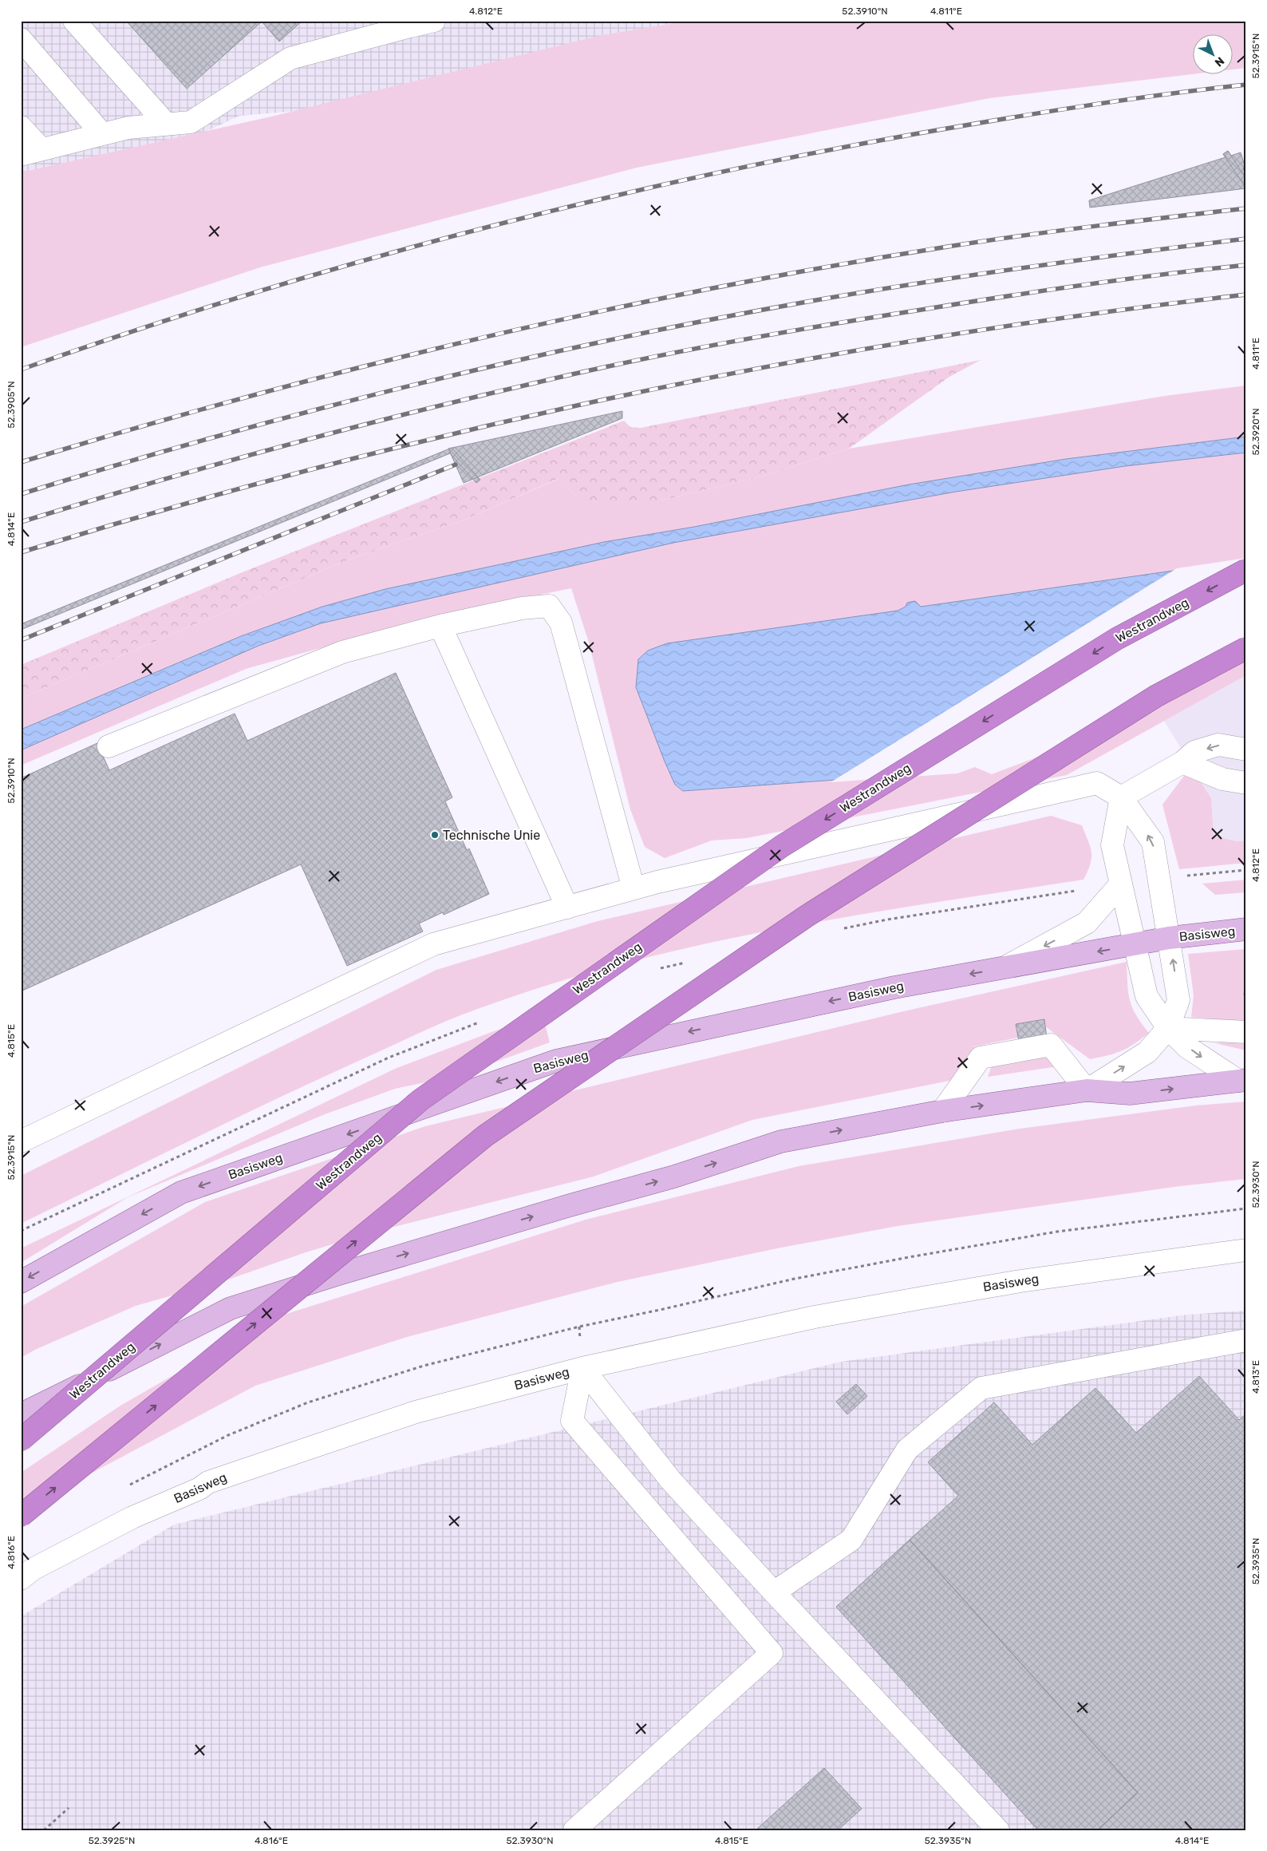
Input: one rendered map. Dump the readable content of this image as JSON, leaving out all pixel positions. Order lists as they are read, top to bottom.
{
  "streets": {
    "highway": ["Westrandweg"],
    "main road": ["Basisweg"]
  },
  "places": ["Technische Unie"],
  "north": "bottom right",
  "coordinates": [
    "4.812°E",
    "52.3910°N",
    "4.811°E",
    "52.3915°N",
    "52.3905°N",
    "52.3920°N",
    "4.814°E",
    "4.815°E",
    "52.3930°N",
    "4.813°E",
    "4.816°E",
    "52.3935°N",
    "52.3925°N"
  ]
}
